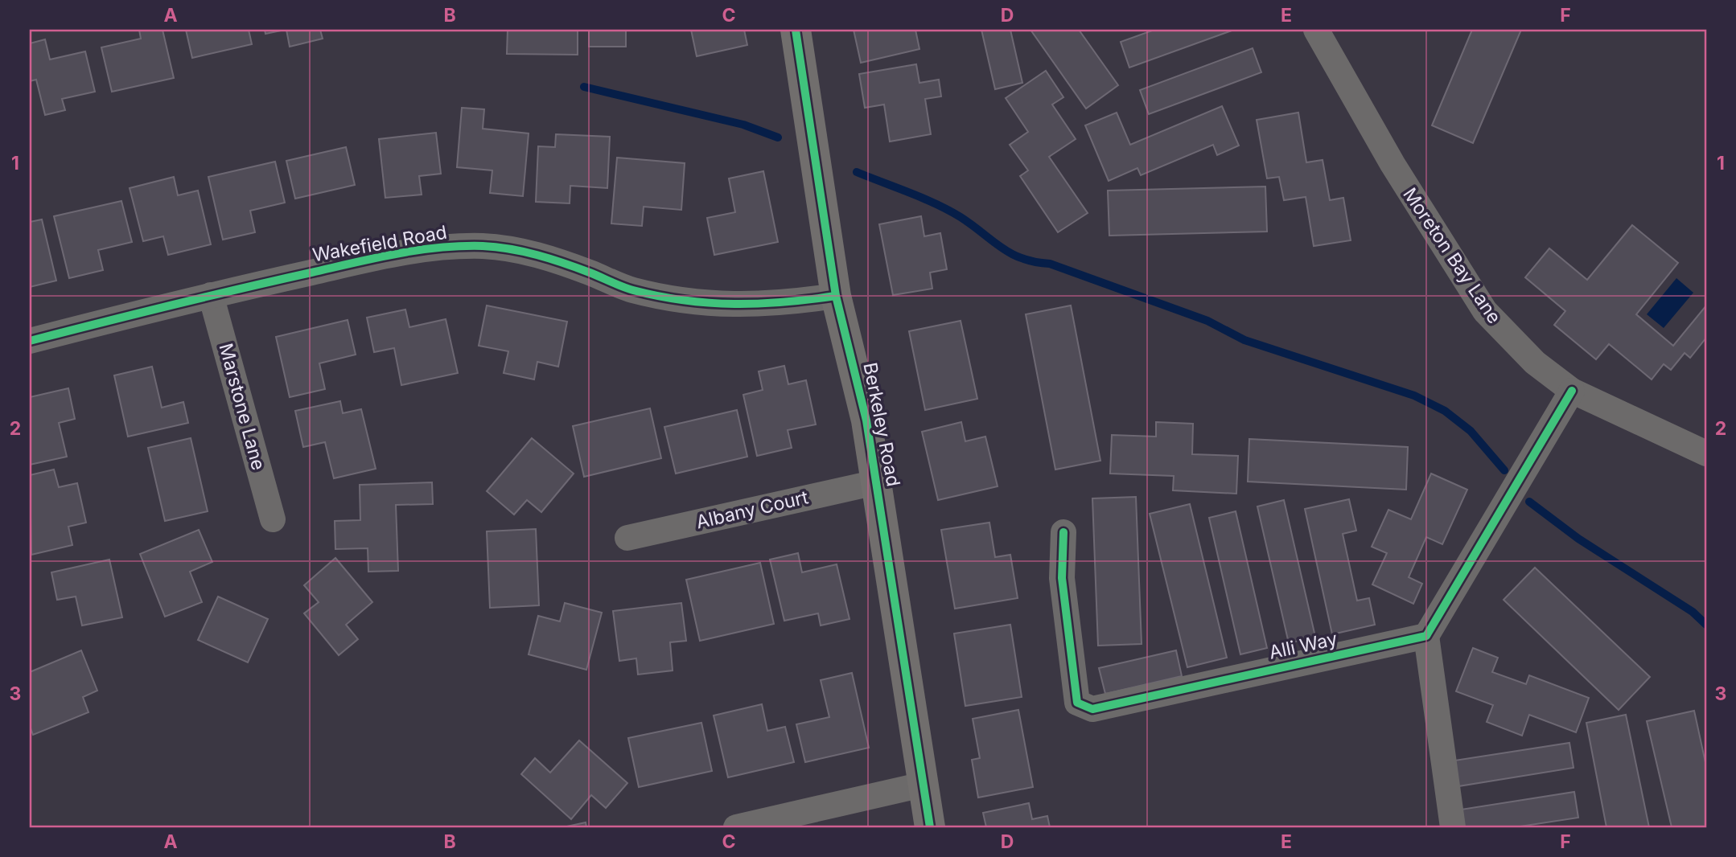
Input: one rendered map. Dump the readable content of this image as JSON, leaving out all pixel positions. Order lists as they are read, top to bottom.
{
  "streets": {
    "street": [
      "Wakefield Road",
      "Moreton Bay Lane",
      "Marstone Lane",
      "Berkeley Road",
      "Albany Court",
      "Alli Way"
    ]
  },
  "crossings": [
    ["Wakefield Road", "Marstone Lane"],
    ["Wakefield Road", "Berkeley Road"],
    ["Berkeley Road", "Albany Court"]
  ],
  "grid": {
    "columns": [
      "A",
      "B",
      "C",
      "D",
      "E",
      "F"
    ],
    "rows": ["1", "2", "3"]
  }
}
